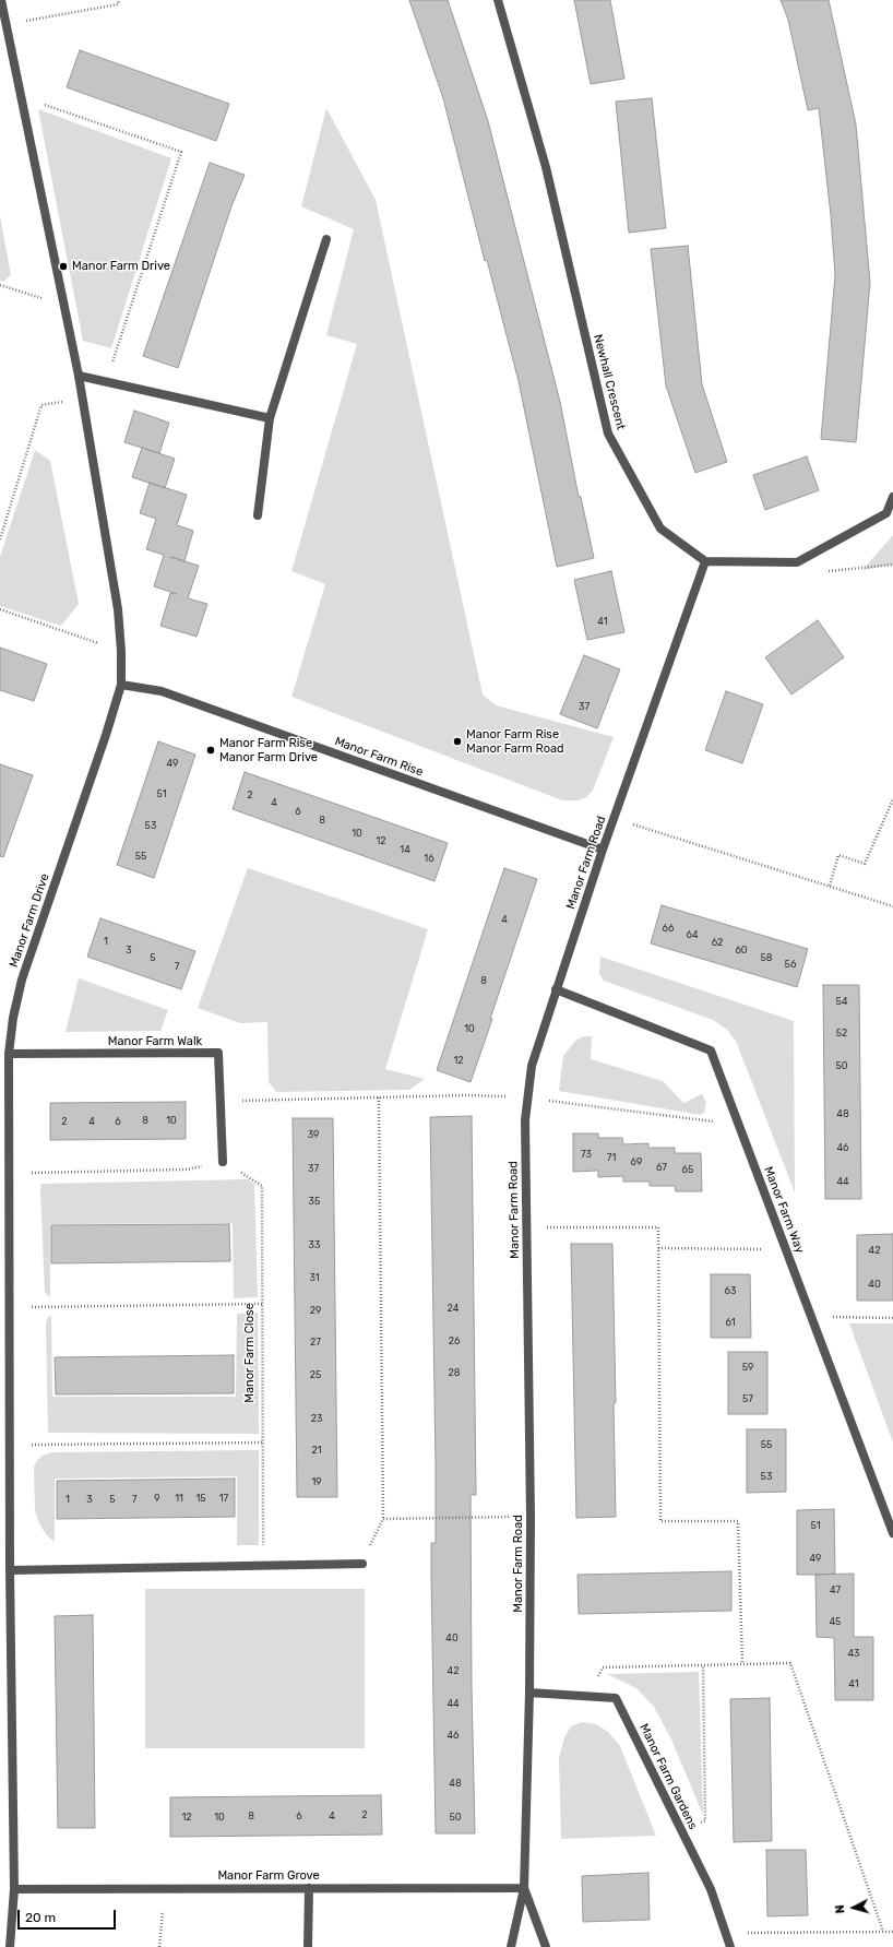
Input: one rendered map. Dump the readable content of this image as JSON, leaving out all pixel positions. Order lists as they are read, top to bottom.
{
  "streets": {
    "street": [
      "Newhall Crescent",
      "Manor Farm Rise",
      "Manor Farm Road",
      "Manor Farm Drive",
      "Manor Farm Walk",
      "Manor Farm Way",
      "Manor Farm Gardens",
      "Manor Farm Grove"
    ],
    "path": ["Manor Farm Close"]
  },
  "crossings": [
    ["Newhall Crescent", "Manor Farm Road"],
    ["Manor Farm Rise", "Manor Farm Road"],
    ["Manor Farm Rise", "Manor Farm Drive"],
    ["Manor Farm Road", "Manor Farm Way"],
    ["Manor Farm Road", "Manor Farm Gardens"],
    ["Manor Farm Road", "Manor Farm Grove"],
    ["Manor Farm Drive", "Manor Farm Walk"],
    ["Manor Farm Drive", "Manor Farm Grove"],
    ["Manor Farm Walk", "Manor Farm Close"]
  ],
  "places": ["Manor Farm Drive", "Manor Farm Rise Manor Farm Road", "Manor Farm Rise Manor Farm Drive"],
  "house_numbers": [
    "41",
    "37",
    "49",
    "51",
    "2",
    "4",
    "6",
    "8",
    "53",
    "10",
    "12",
    "14",
    "55",
    "16",
    "4",
    "66",
    "64",
    "1",
    "62",
    "3",
    "60",
    "5",
    "58",
    "56",
    "7",
    "8",
    "54",
    "10",
    "52",
    "12",
    "50",
    "48",
    "8",
    "10",
    "2",
    "4",
    "6",
    "39",
    "46",
    "73",
    "71",
    "69",
    "67",
    "37",
    "65",
    "44",
    "35",
    "33",
    "42",
    "31",
    "40",
    "63",
    "24",
    "29",
    "61",
    "26",
    "27",
    "59",
    "28",
    "25",
    "57",
    "23",
    "55",
    "21",
    "53",
    "19",
    "9",
    "11",
    "15",
    "17",
    "1",
    "3",
    "5",
    "7",
    "51",
    "49",
    "47",
    "45",
    "40",
    "43",
    "42",
    "41",
    "44",
    "46",
    "48",
    "2",
    "8",
    "6",
    "4",
    "12",
    "10",
    "50"
  ],
  "scale_bar": "20 m",
  "north": "left"
}
